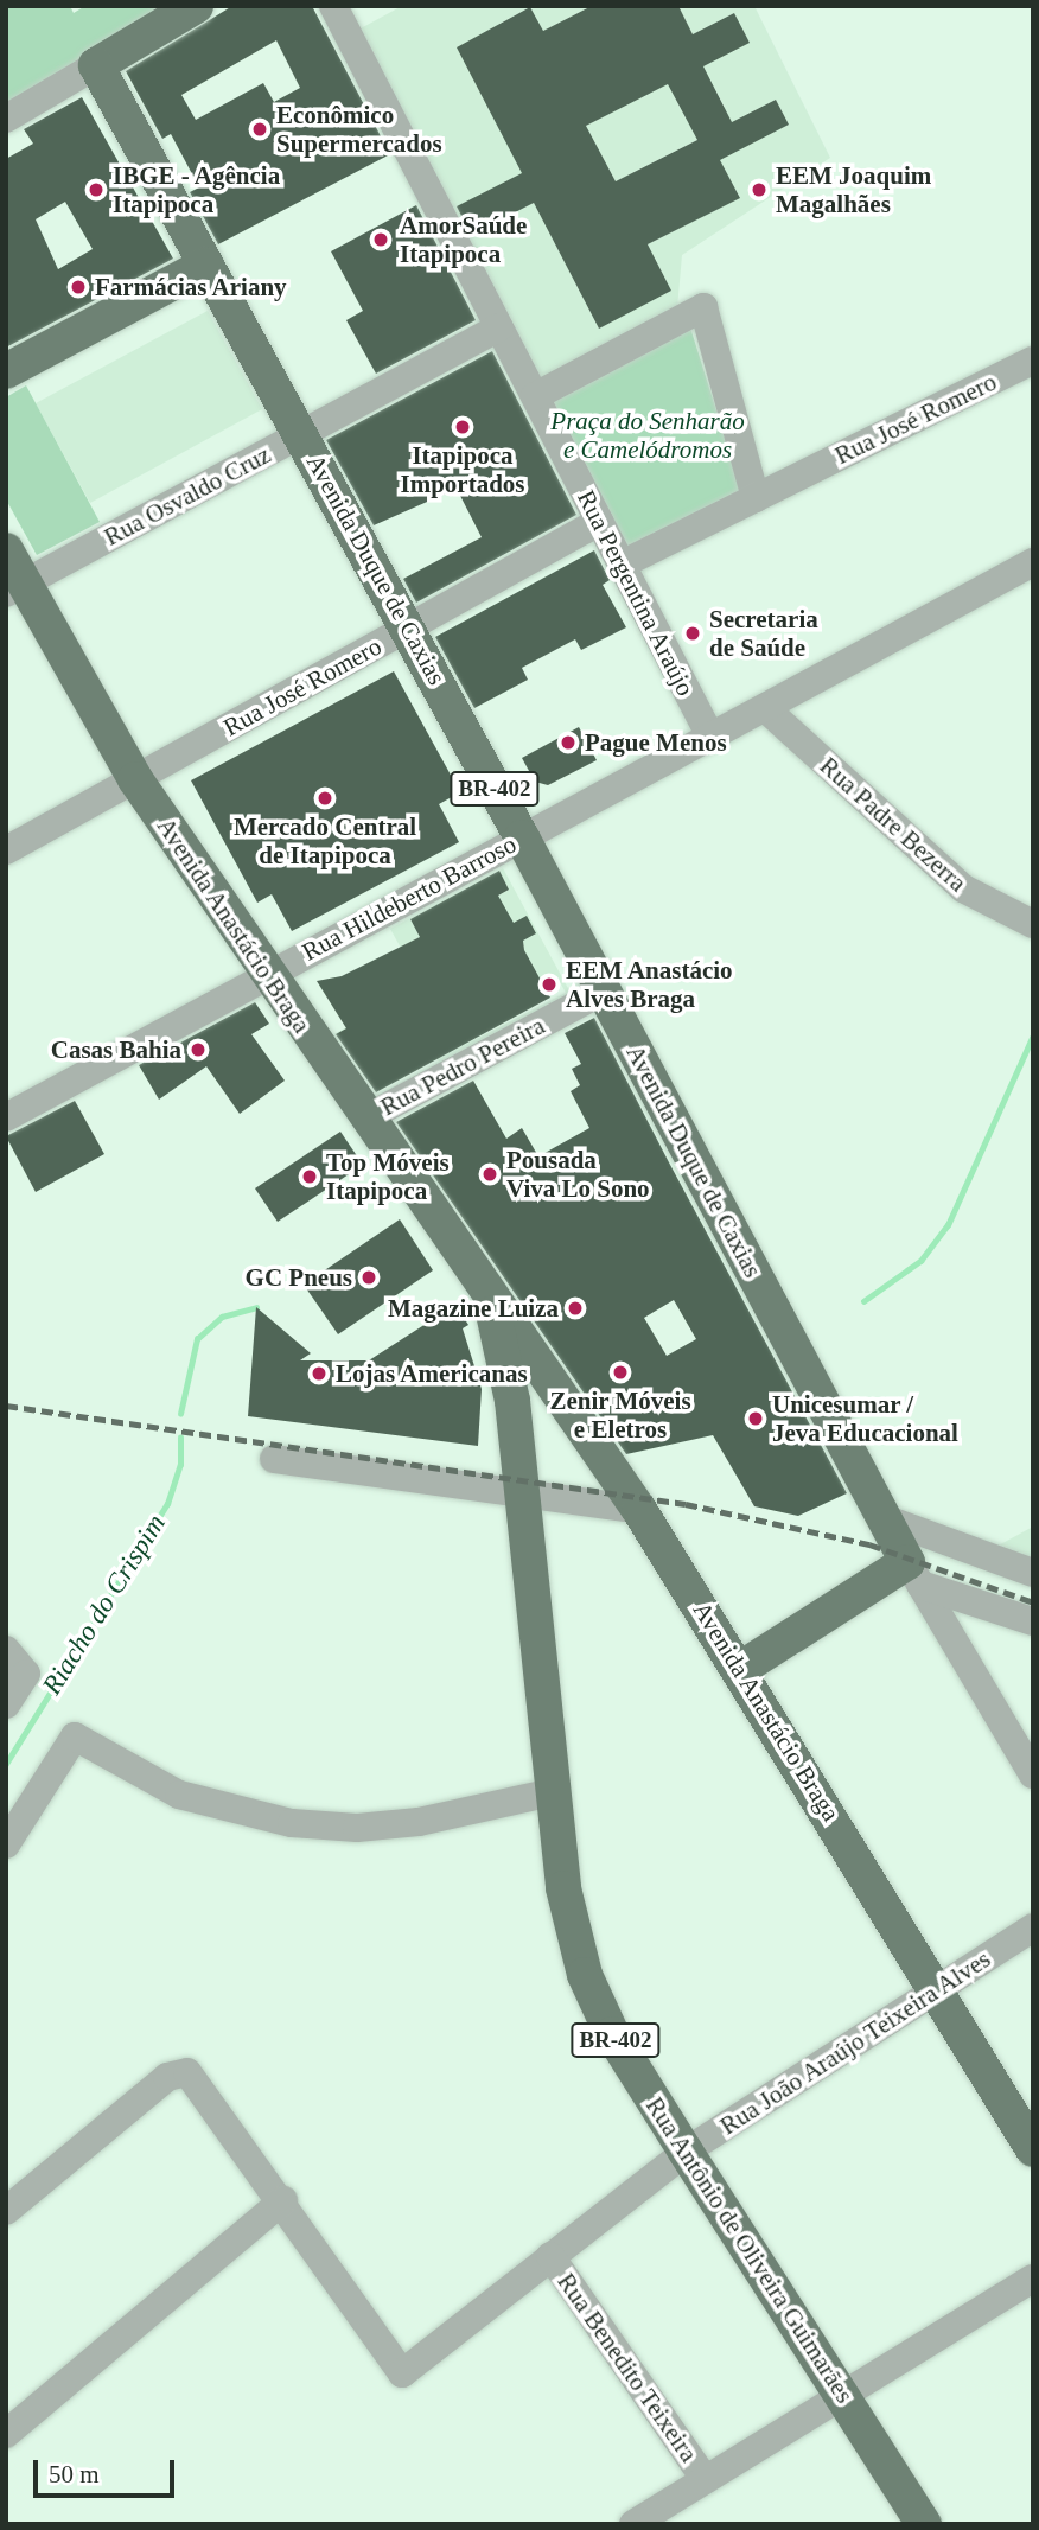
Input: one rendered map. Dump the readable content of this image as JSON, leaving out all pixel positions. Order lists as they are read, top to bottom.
{
  "streets": {
    "main road": [
      "Avenida Duque de Caxias",
      "BR-402",
      "Avenida Anastácio Braga",
      "Rua Antônio de Oliveira Guimarães"
    ],
    "street": [
      "Rua José Romero",
      "Rua Osvaldo Cruz",
      "Rua Pergentina Araújo",
      "Rua Padre Bezerra",
      "Rua Hildeberto Barroso",
      "Rua Pedro Pereira",
      "Rua João Araújo Teixeira Alves",
      "Rua Benedito Teixeira"
    ]
  },
  "crossings": [
    ["Rua José Romero", "Avenida Duque de Caxias"],
    ["Rua José Romero", "Rua Pergentina Araújo"],
    ["Rua José Romero", "Avenida Anastácio Braga"],
    ["Rua Osvaldo Cruz", "Avenida Duque de Caxias"],
    ["Rua Osvaldo Cruz", "Rua Pergentina Araújo"],
    ["Rua Osvaldo Cruz", "Avenida Anastácio Braga"],
    ["Avenida Duque de Caxias", "Rua Hildeberto Barroso"],
    ["Avenida Duque de Caxias", "Rua Pedro Pereira"],
    ["Rua Pergentina Araújo", "Rua Hildeberto Barroso"],
    ["Rua Padre Bezerra", "Rua Hildeberto Barroso"],
    ["Rua Hildeberto Barroso", "Avenida Anastácio Braga"],
    ["Avenida Anastácio Braga", "Rua Pedro Pereira"],
    ["Avenida Anastácio Braga", "Rua João Araújo Teixeira Alves"],
    ["Avenida Anastácio Braga", "Rua Antônio de Oliveira Guimarães"],
    ["Rua João Araújo Teixeira Alves", "Rua Antônio de Oliveira Guimarães"],
    ["Rua João Araújo Teixeira Alves", "Rua Benedito Teixeira"]
  ],
  "water": ["Riacho do Crispim"],
  "parks": ["Praça do Senharão e Camelódromos"],
  "places": [
    "Econômico Supermercados",
    "IBGE - Agência Itapipoca",
    "EEM Joaquim Magalhães",
    "AmorSaúde Itapipoca",
    "Farmácias Ariany",
    "Itapipoca Importados",
    "Secretaria de Saúde",
    "Pague Menos",
    "Mercado Central de Itapipoca",
    "EEM Anastácio Alves Braga",
    "Casas Bahia",
    "Pousada Viva Lo Sono",
    "Top Móveis Itapipoca",
    "GC Pneus",
    "Magazine Luiza",
    "Zenir Móveis e Eletros",
    "Lojas Americanas",
    "Unicesumar / Jeva Educacional"
  ],
  "scale_bar": "50 m"
}
